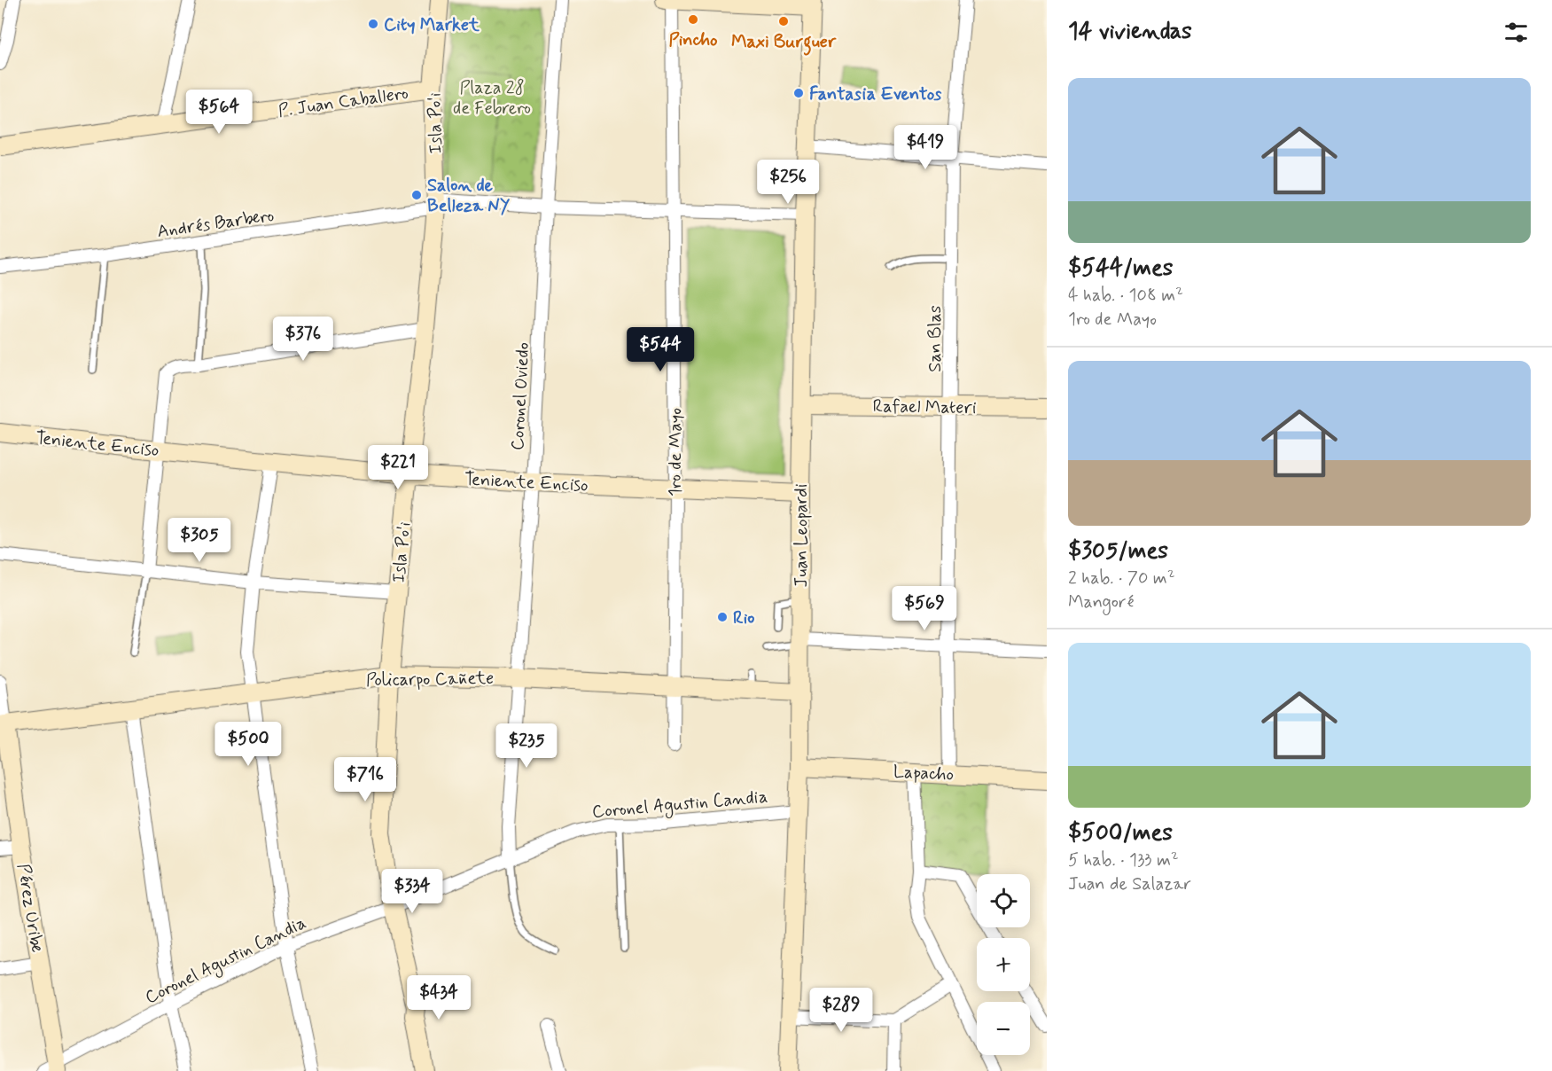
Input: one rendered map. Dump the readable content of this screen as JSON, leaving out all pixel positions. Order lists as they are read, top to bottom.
{
  "streets": {
    "street": [
      "P. Juan Caballero",
      "Isla Po'i",
      "Andrés Barbero",
      "San Blas",
      "Coronel Oviedo",
      "Rafael Materi",
      "Teniente Enciso",
      "1ro de Mayo",
      "Juan Leopardi",
      "Policarpo Cañete",
      "Lapacho",
      "Coronel Agustin Candia",
      "Pérez Uribe"
    ]
  },
  "crossings": [
    ["P. Juan Caballero", "Isla Po'i"],
    ["Isla Po'i", "Andrés Barbero"],
    ["Isla Po'i", "Teniente Enciso"],
    ["Isla Po'i", "Policarpo Cañete"],
    ["Isla Po'i", "Coronel Agustin Candia"],
    ["Andrés Barbero", "Coronel Oviedo"],
    ["Andrés Barbero", "1ro de Mayo"],
    ["Andrés Barbero", "Juan Leopardi"],
    ["San Blas", "Rafael Materi"],
    ["San Blas", "Lapacho"],
    ["Coronel Oviedo", "Teniente Enciso"],
    ["Coronel Oviedo", "Policarpo Cañete"],
    ["Coronel Oviedo", "Coronel Agustin Candia"],
    ["Rafael Materi", "Juan Leopardi"],
    ["Teniente Enciso", "1ro de Mayo"],
    ["Teniente Enciso", "Juan Leopardi"],
    ["1ro de Mayo", "Policarpo Cañete"],
    ["Juan Leopardi", "Policarpo Cañete"],
    ["Juan Leopardi", "Lapacho"],
    ["Juan Leopardi", "Coronel Agustin Candia"],
    ["Policarpo Cañete", "Pérez Uribe"],
    ["Coronel Agustin Candia", "Pérez Uribe"]
  ],
  "parks": ["Plaza 28 de Febrero"],
  "places": [
    "Pincho",
    "Maxi Burguer",
    "City Market",
    "Fantasia Eventos",
    "Salon de Belleza NY",
    "Rio"
  ],
  "page": {
    "heading": "14 viviendas",
    "list": [
      {
        "name": "$544/mes",
        "note": "4 hab. · 108 m² · 1ro de Mayo"
      },
      {
        "name": "$305/mes",
        "note": "2 hab. · 70 m² · Mangoré"
      },
      {
        "name": "$500/mes",
        "note": "5 hab. · 133 m² · Juan de Salazar"
      }
    ],
    "price": [
      "$564",
      "$419",
      "$256",
      "$376",
      "$544",
      "$221",
      "$305",
      "$569",
      "$500",
      "$235",
      "$716",
      "$334",
      "$434",
      "$289"
    ],
    "map_buttons": ["+", "−"]
  }
}
